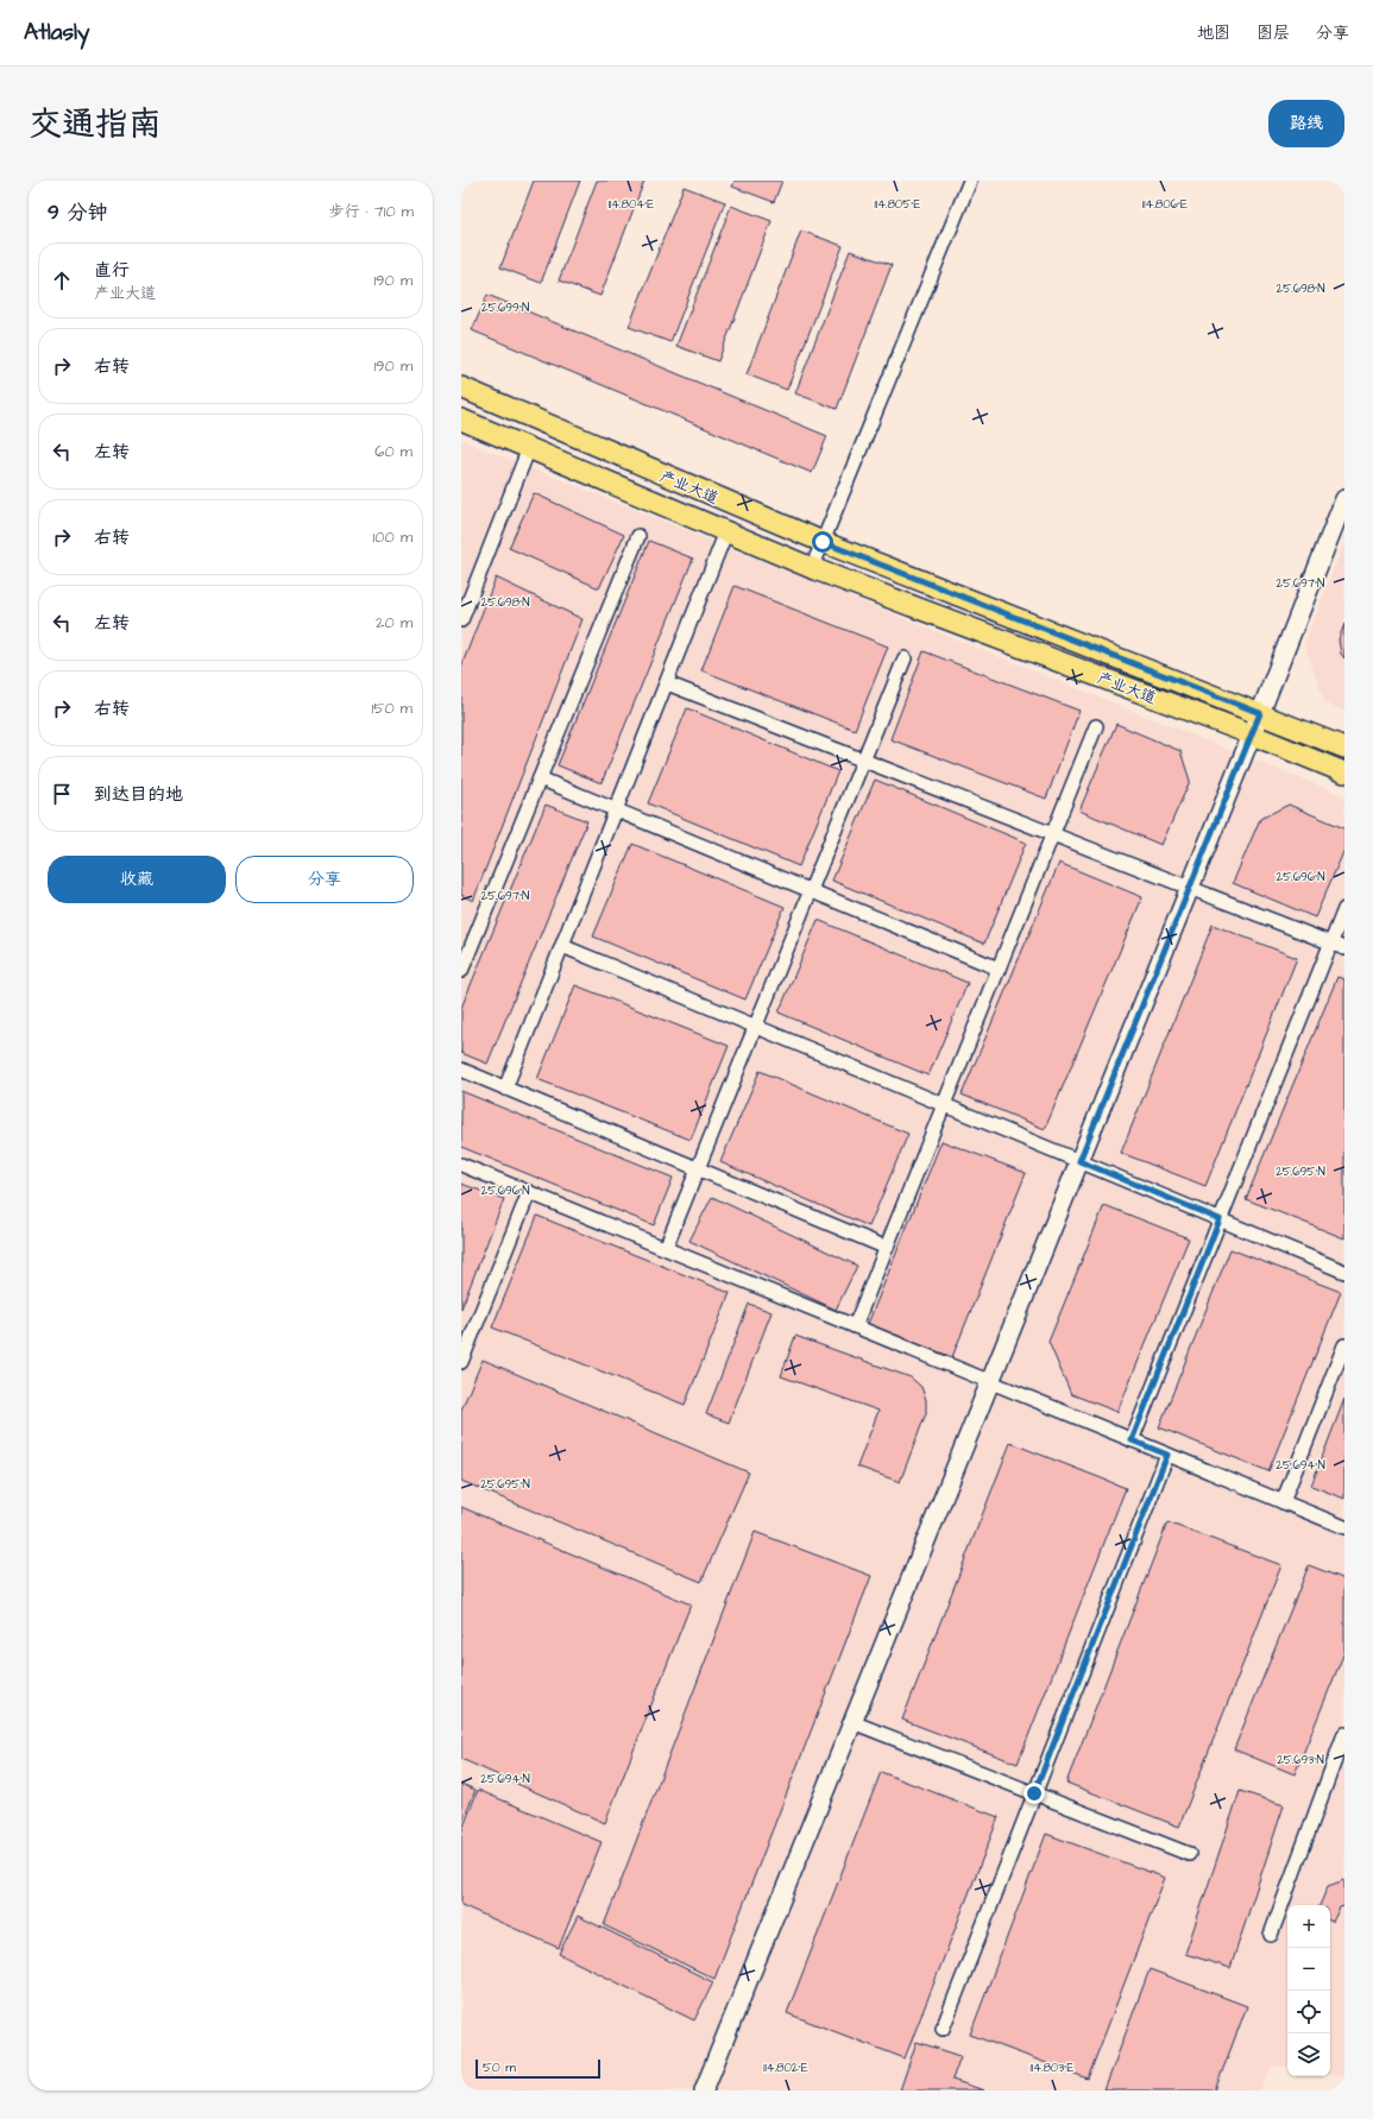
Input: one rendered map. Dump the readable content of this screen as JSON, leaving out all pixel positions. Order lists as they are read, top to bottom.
{
  "streets": {
    "main road": ["产业大道"]
  },
  "scale_bar": "50 m",
  "page": {
    "header": "Atlasly",
    "nav": ["地图", "图层", "分享"],
    "title": "交通指南",
    "buttons": [
      "路线",
      ["收藏", "分享"]
    ],
    "heading": ["9 分钟", "步行 · 710 m"],
    "list": [
      ["直行", "产业大道", "190 m"],
      ["右转", "190 m"],
      ["左转", "60 m"],
      ["右转", "100 m"],
      ["左转", "20 m"],
      ["右转", "150 m"],
      "到达目的地"
    ],
    "map_buttons": ["+", "−"],
    "scale": "50 m"
  },
  "coordinates": [
    "114.805°E",
    "114.806°E",
    "114.804°E",
    "25.698°N",
    "25.699°N",
    "25.697°N",
    "25.696°N",
    "25.695°N",
    "25.694°N",
    "25.693°N",
    "114.802°E",
    "114.803°E"
  ]
}
